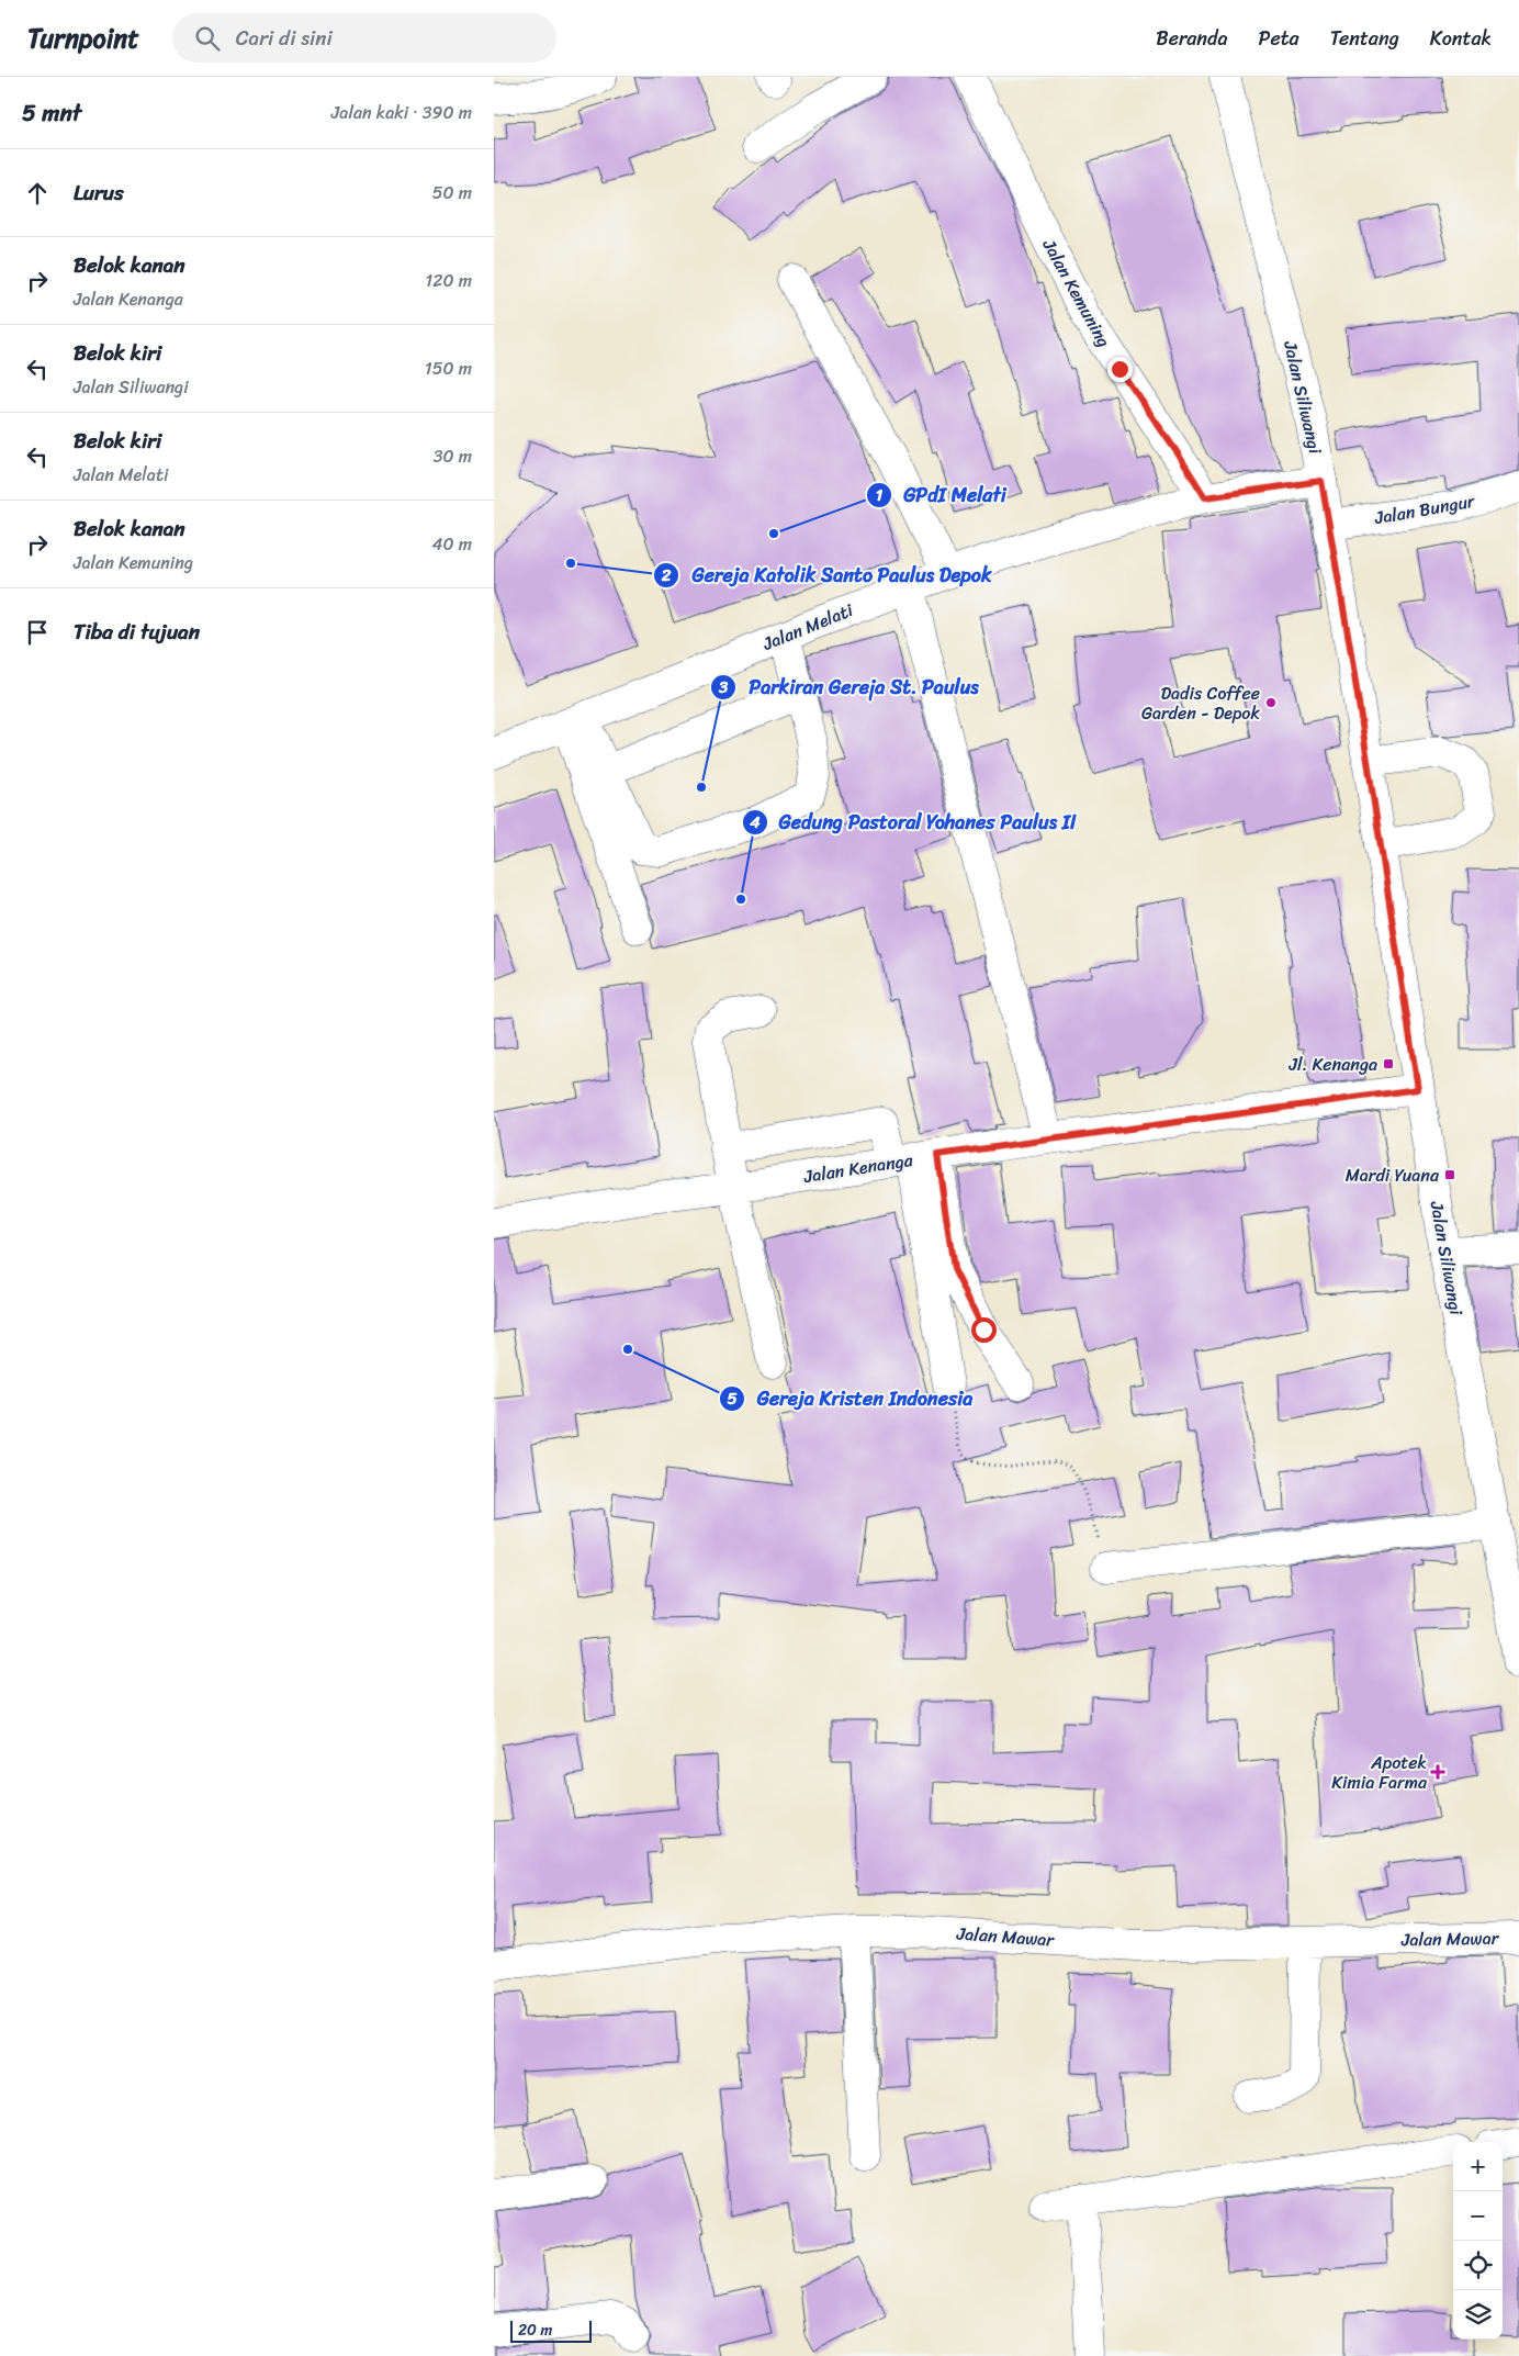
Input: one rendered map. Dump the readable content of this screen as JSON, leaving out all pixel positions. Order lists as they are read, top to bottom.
{
  "streets": {
    "street": [
      "Jalan Kemuning",
      "Jalan Siliwangi",
      "Jalan Bungur",
      "Jalan Melati",
      "Jalan Kenanga",
      "Jalan Mawar"
    ]
  },
  "crossings": [
    ["Jalan Kemuning", "Jalan Melati"],
    ["Jalan Siliwangi", "Jalan Bungur"],
    ["Jalan Siliwangi", "Jalan Melati"],
    ["Jalan Siliwangi", "Jalan Kenanga"]
  ],
  "places": {
    "other": [
      "GPdI Melati",
      "Gereja Katolik Santo Paulus Depok",
      "Dadis Coffee Garden - Depok",
      "Parkiran Gereja St. Paulus",
      "Gedung Pastoral Yohanes Paulus II",
      "Gereja Kristen Indonesia"
    ],
    "transit": ["Jl. Kenanga", "Mardi Yuana"],
    "health": ["Apotek Kimia Farma"]
  },
  "scale_bar": "20 m",
  "page": {
    "header": "Turnpoint",
    "search": "Cari di sini",
    "nav": [
      "Beranda",
      "Peta",
      "Tentang",
      "Kontak"
    ],
    "heading": ["5 mnt", "Jalan kaki · 390 m"],
    "list": [
      ["Lurus", "50 m"],
      ["Belok kanan", "Jalan Kenanga", "120 m"],
      ["Belok kiri", "Jalan Siliwangi", "150 m"],
      ["Belok kiri", "Jalan Melati", "30 m"],
      ["Belok kanan", "Jalan Kemuning", "40 m"],
      "Tiba di tujuan"
    ],
    "map_buttons": ["+", "−"],
    "scale": "20 m"
  }
}
